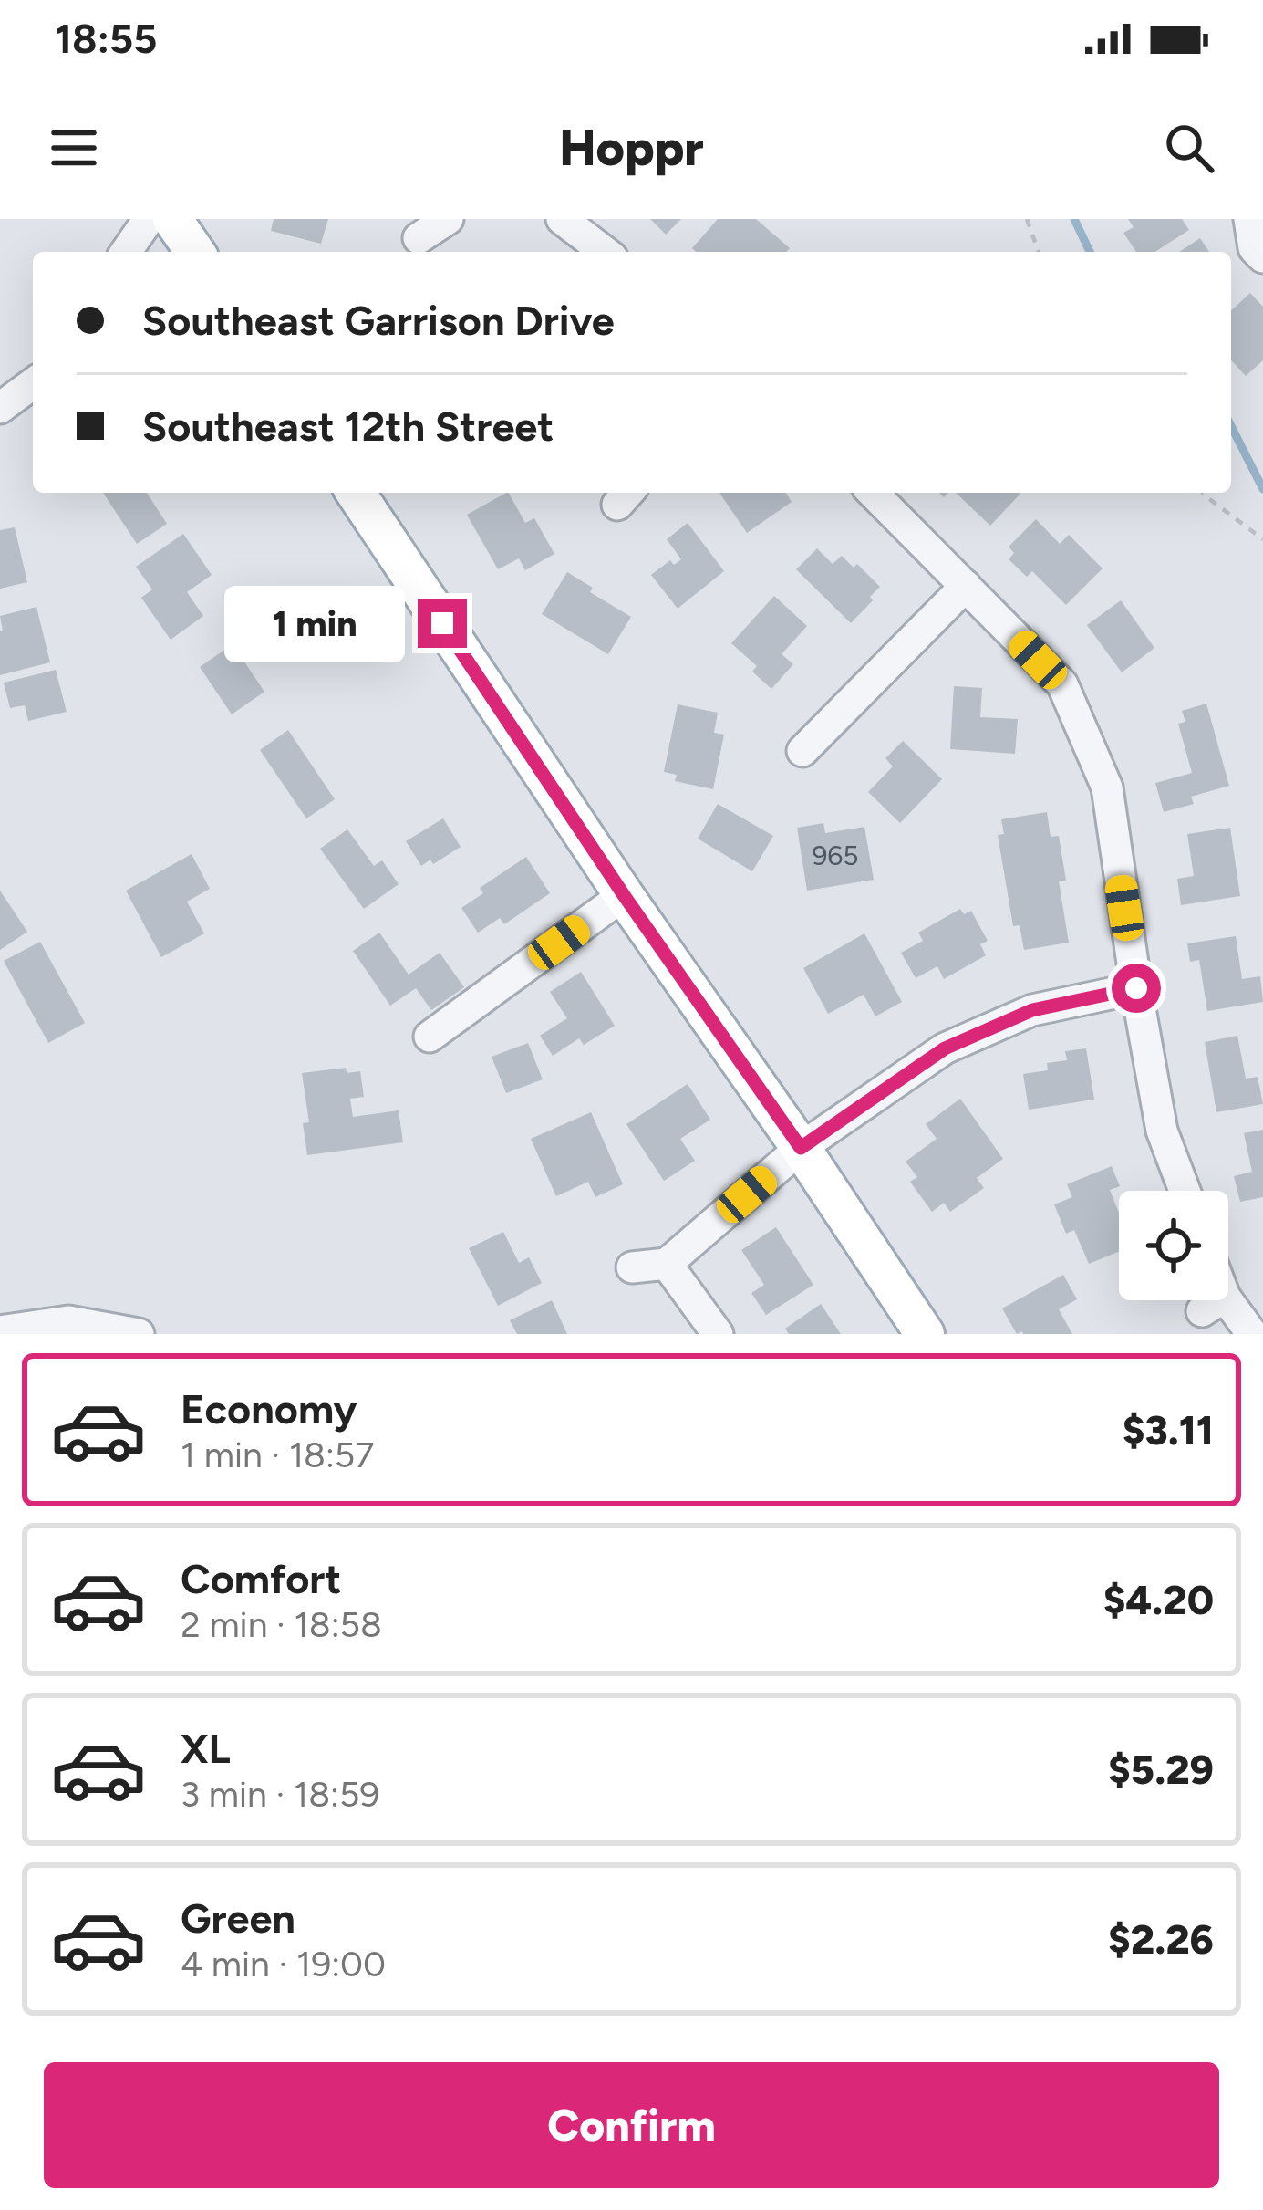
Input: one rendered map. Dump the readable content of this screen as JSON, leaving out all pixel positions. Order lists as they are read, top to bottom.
{
  "house_numbers": ["965"],
  "page": {
    "status": "18:55",
    "header": "Hoppr",
    "banner": ["Southeast Garrison Drive", "Southeast 12th Street"],
    "bubble": "1 min",
    "list": [
      {
        "name": "Economy",
        "note": "1 min · 18:57",
        "value": "$3.11"
      },
      {
        "name": "Comfort",
        "note": "2 min · 18:58",
        "value": "$4.20"
      },
      {
        "name": "XL",
        "note": "3 min · 18:59",
        "value": "$5.29"
      },
      {
        "name": "Green",
        "note": "4 min · 19:00",
        "value": "$2.26"
      }
    ],
    "buttons": "Confirm"
  }
}
